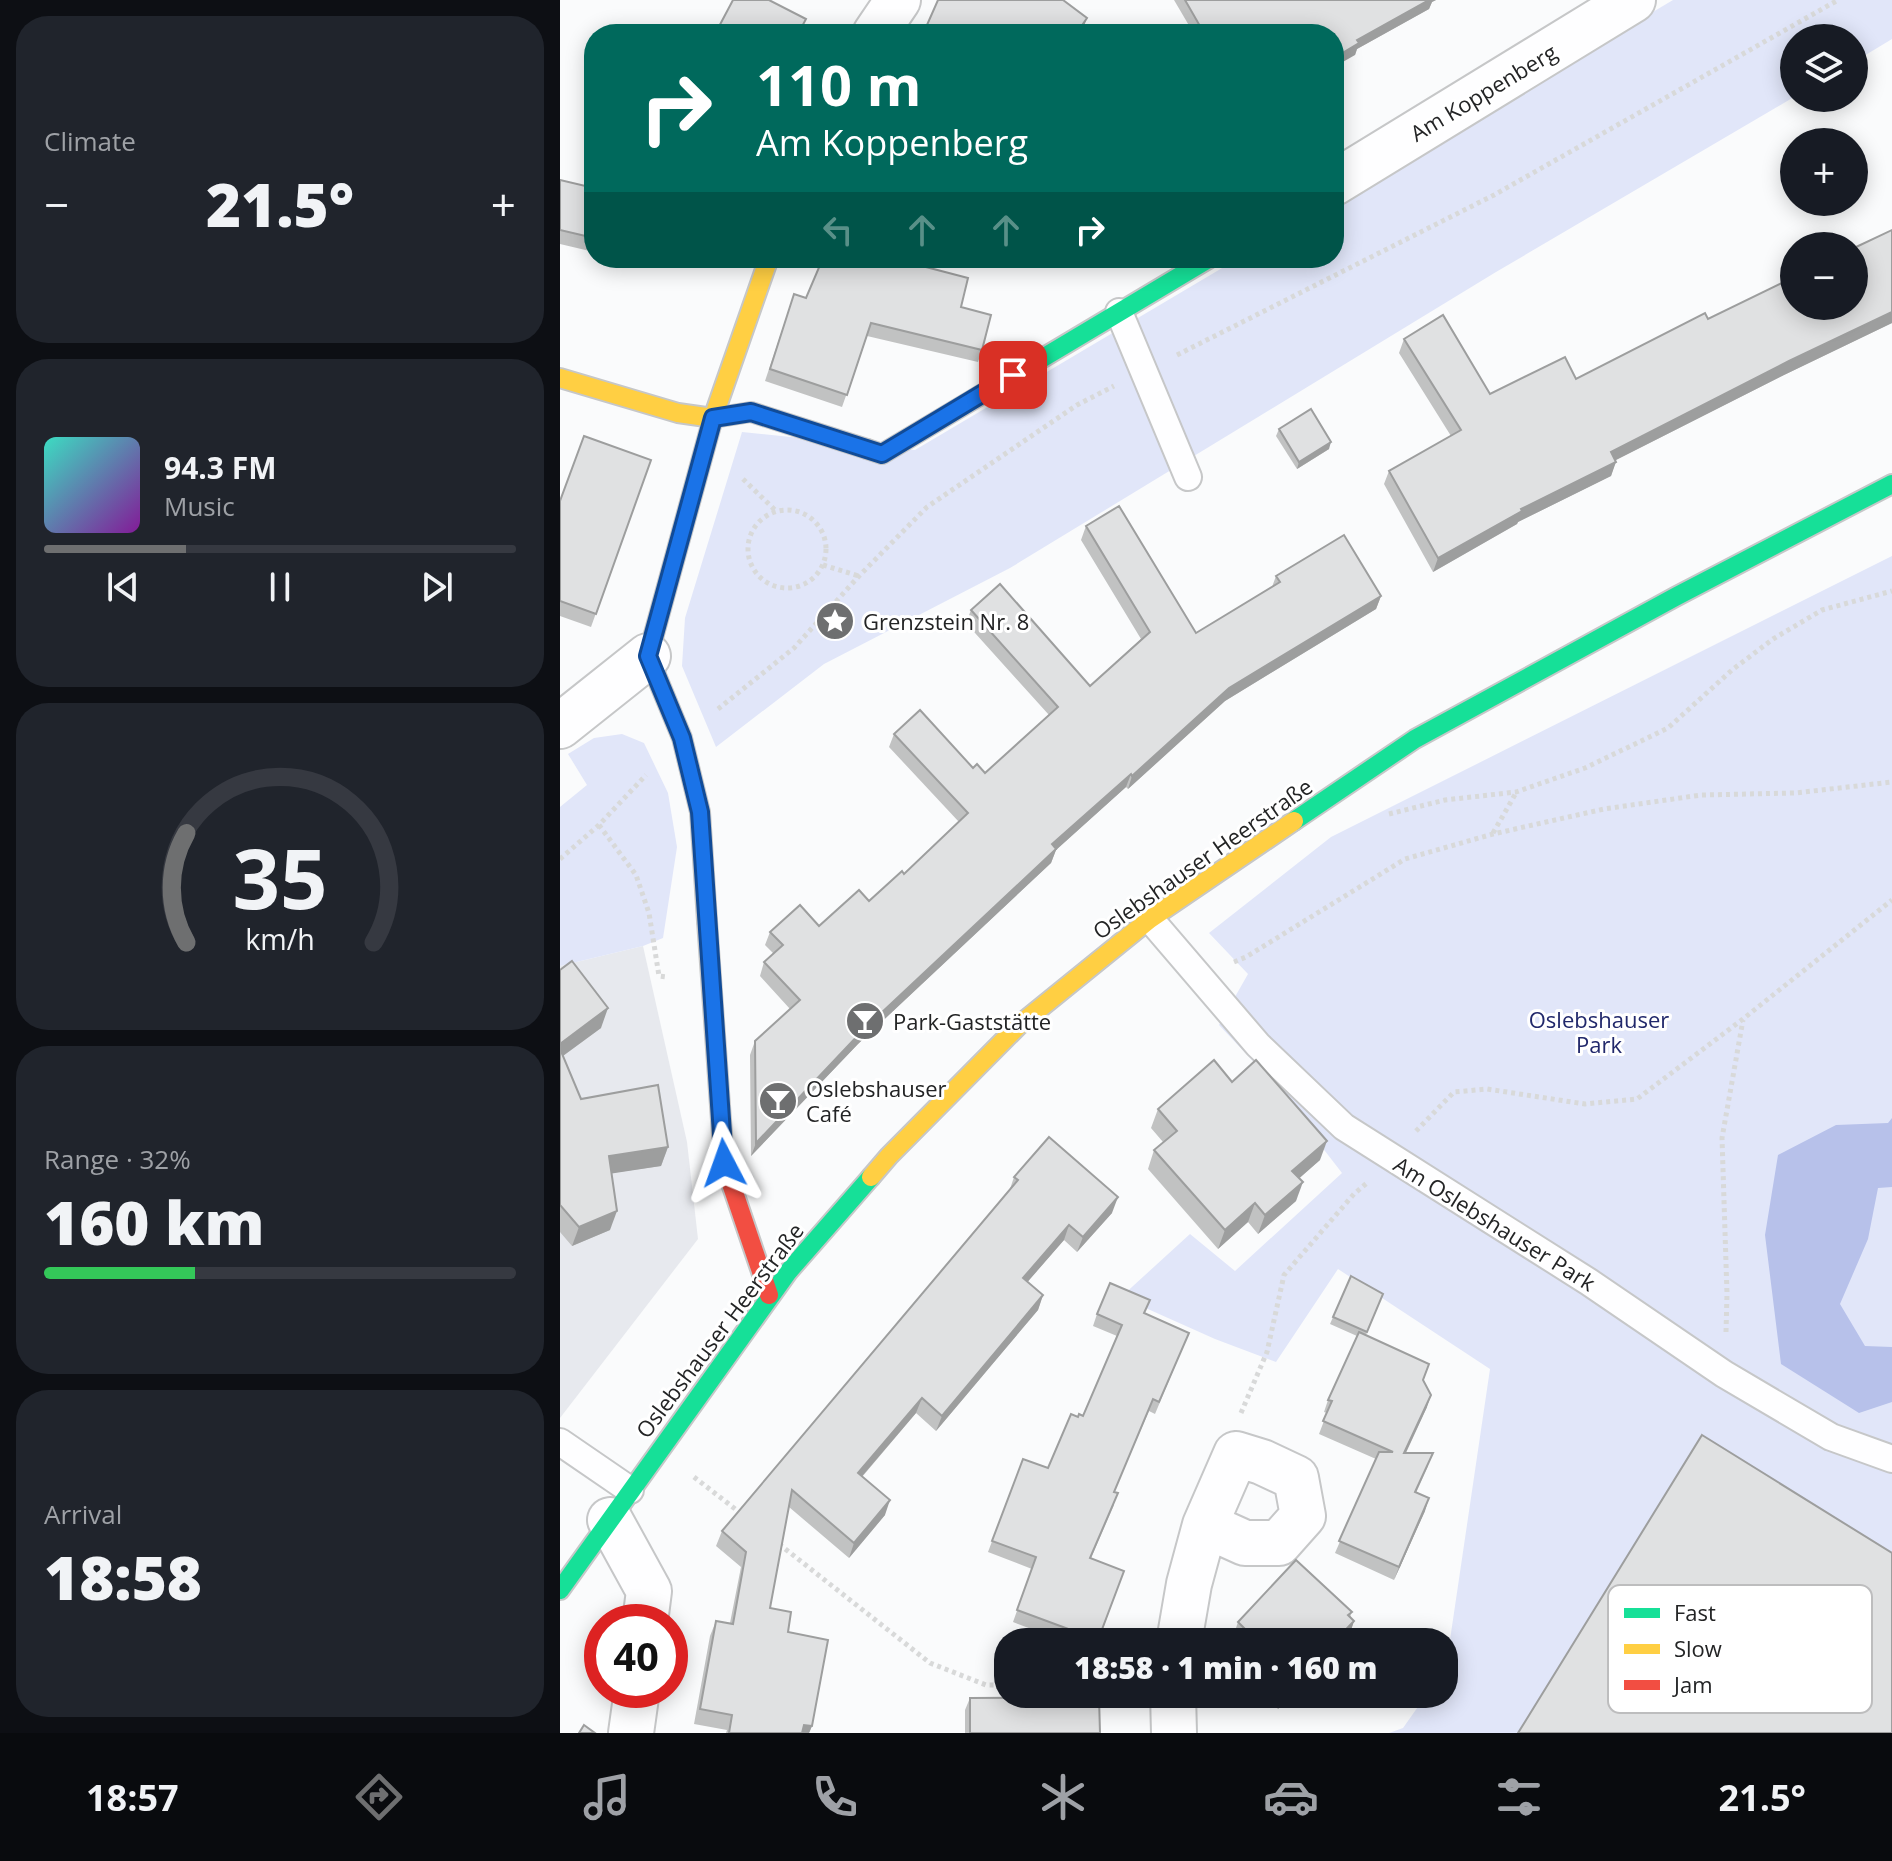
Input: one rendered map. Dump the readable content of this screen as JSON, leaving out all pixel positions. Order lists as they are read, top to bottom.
{
  "streets": {
    "street": ["Am Koppenberg", "Oslebshauser Heerstraße"],
    "lane": ["Am Oslebshauser Park"]
  },
  "crossings": [
    ["Oslebshauser Heerstraße", "Am Oslebshauser Park"]
  ],
  "parks": ["Oslebshauser Park"],
  "places": {
    "place": ["Grenzstein Nr. 8"],
    "bar": ["Park-Gaststätte", "Oslebshauser Café"]
  },
  "legend": ["Fast", "Slow", "Jam"],
  "page": {
    "tile": [
      "Climate",
      ["Range · 32%", "160 km"],
      ["Arrival", "18:58"]
    ],
    "map_buttons": ["+", "−"],
    "turn": ["110 m", "Am Koppenberg"],
    "heat": ["−", "21.5°", "+"],
    "song": ["94.3 FM", "Music"],
    "limit": "40",
    "trip": "18:58 · 1 min · 160 m",
    "tabs": ["18:57", "21.5°"],
    "gauge": ["35", "km/h"]
  }
}
